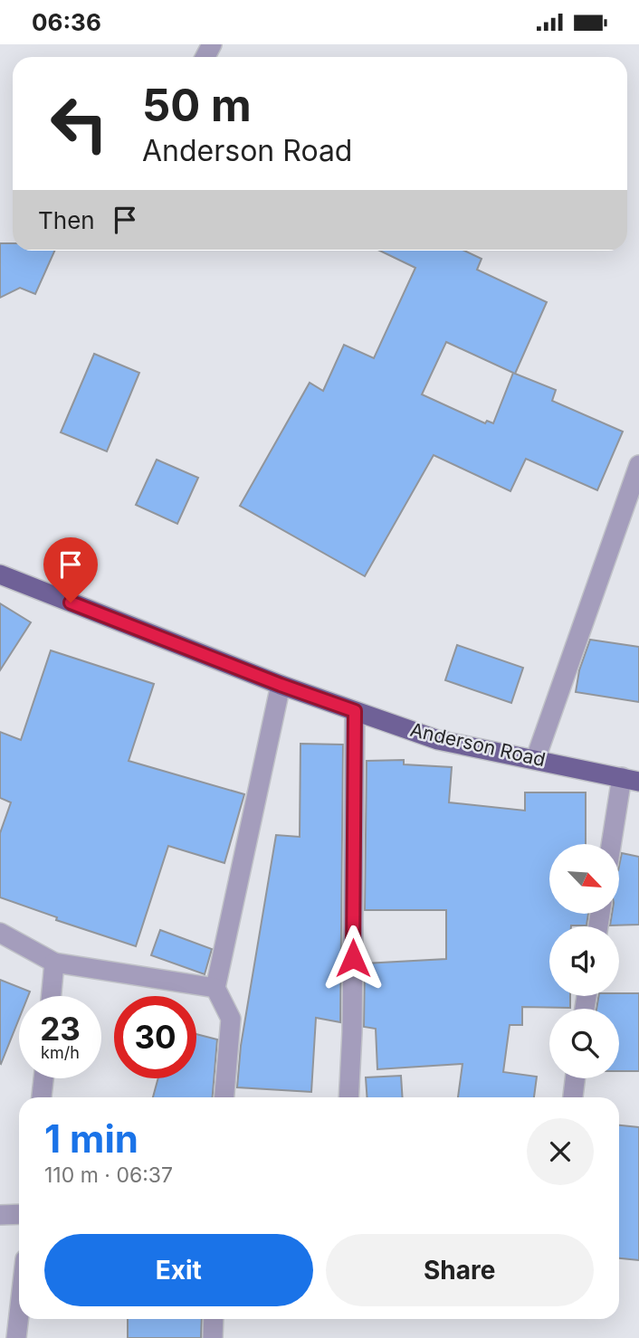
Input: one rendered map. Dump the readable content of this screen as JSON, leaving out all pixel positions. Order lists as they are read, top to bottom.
{
  "streets": {
    "main road": ["Anderson Road"]
  },
  "north": "bottom right",
  "page": {
    "status": "06:36",
    "turn": ["50 m", "Anderson Road"],
    "then": "Then",
    "speed": "23 km/h",
    "limit": "30",
    "heading": ["1 min", "110 m · 06:37"],
    "buttons": ["Exit", "Share"]
  }
}
